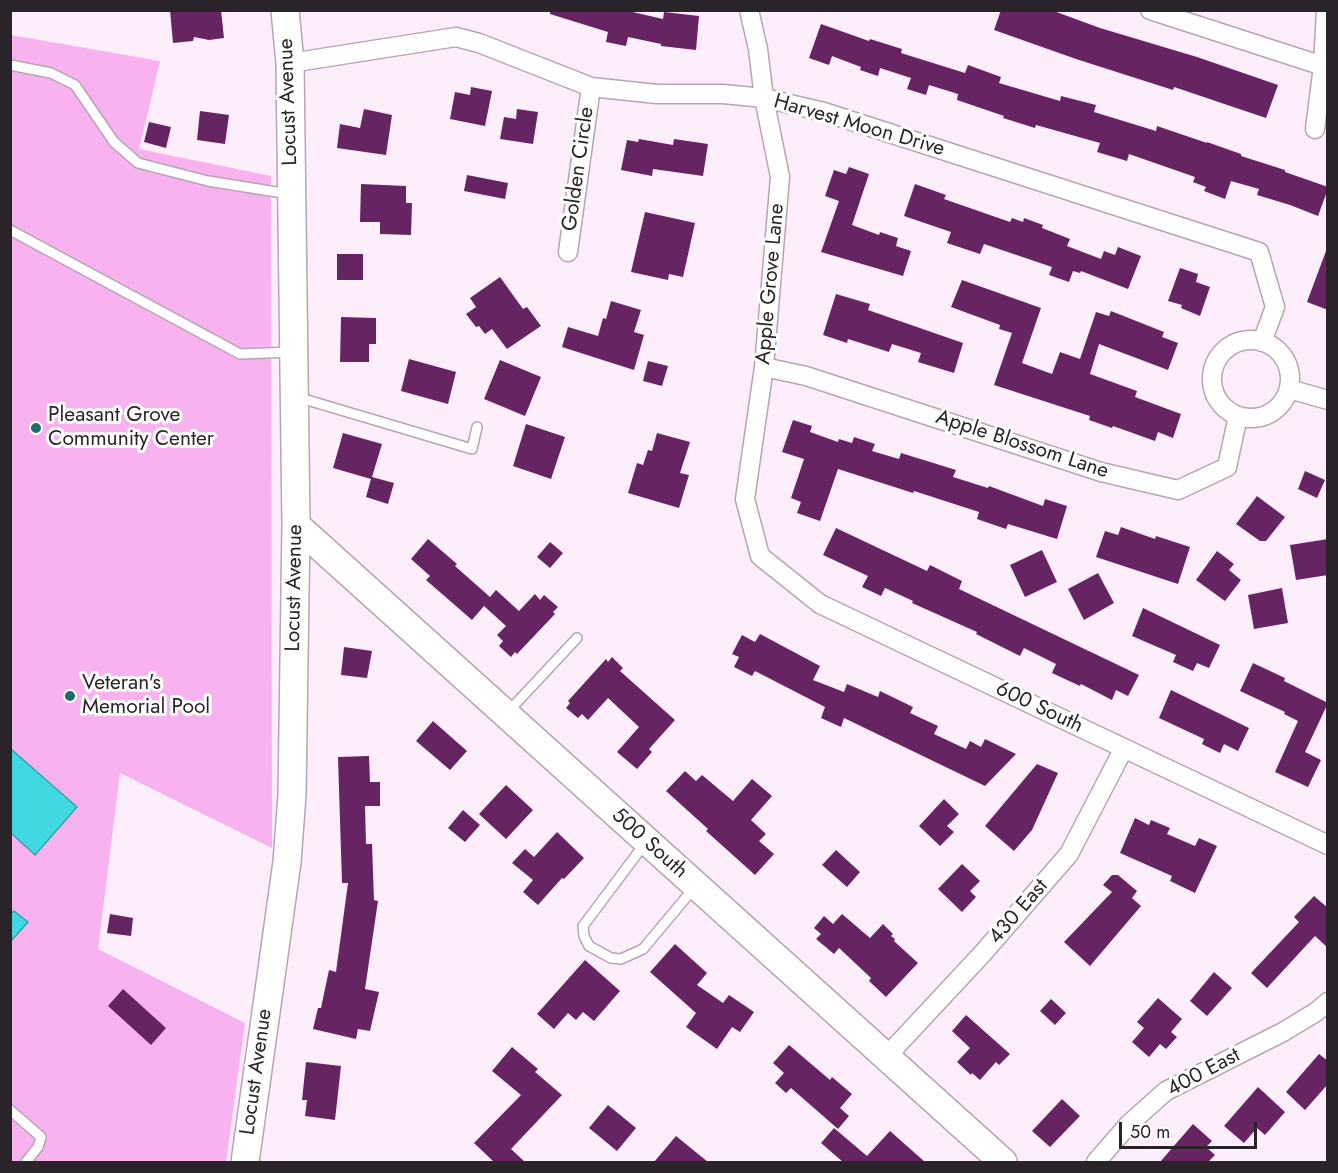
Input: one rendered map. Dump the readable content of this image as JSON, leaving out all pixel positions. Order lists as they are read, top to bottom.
{
  "streets": {
    "street": [
      "Locust Avenue",
      "Harvest Moon Drive",
      "Golden Circle",
      "Apple Grove Lane",
      "Apple Blossom Lane",
      "600 South",
      "500 South",
      "430 East",
      "400 East"
    ]
  },
  "crossings": [
    ["Locust Avenue", "Harvest Moon Drive"],
    ["Locust Avenue", "500 South"],
    ["Harvest Moon Drive", "Golden Circle"],
    ["Harvest Moon Drive", "Apple Grove Lane"],
    ["Harvest Moon Drive", "Apple Blossom Lane"],
    ["Apple Grove Lane", "Apple Blossom Lane"],
    ["Apple Grove Lane", "600 South"],
    ["600 South", "430 East"],
    ["500 South", "430 East"]
  ],
  "places": ["Pleasant Grove Community Center", "Veteran's Memorial Pool"],
  "scale_bar": "50 m"
}
